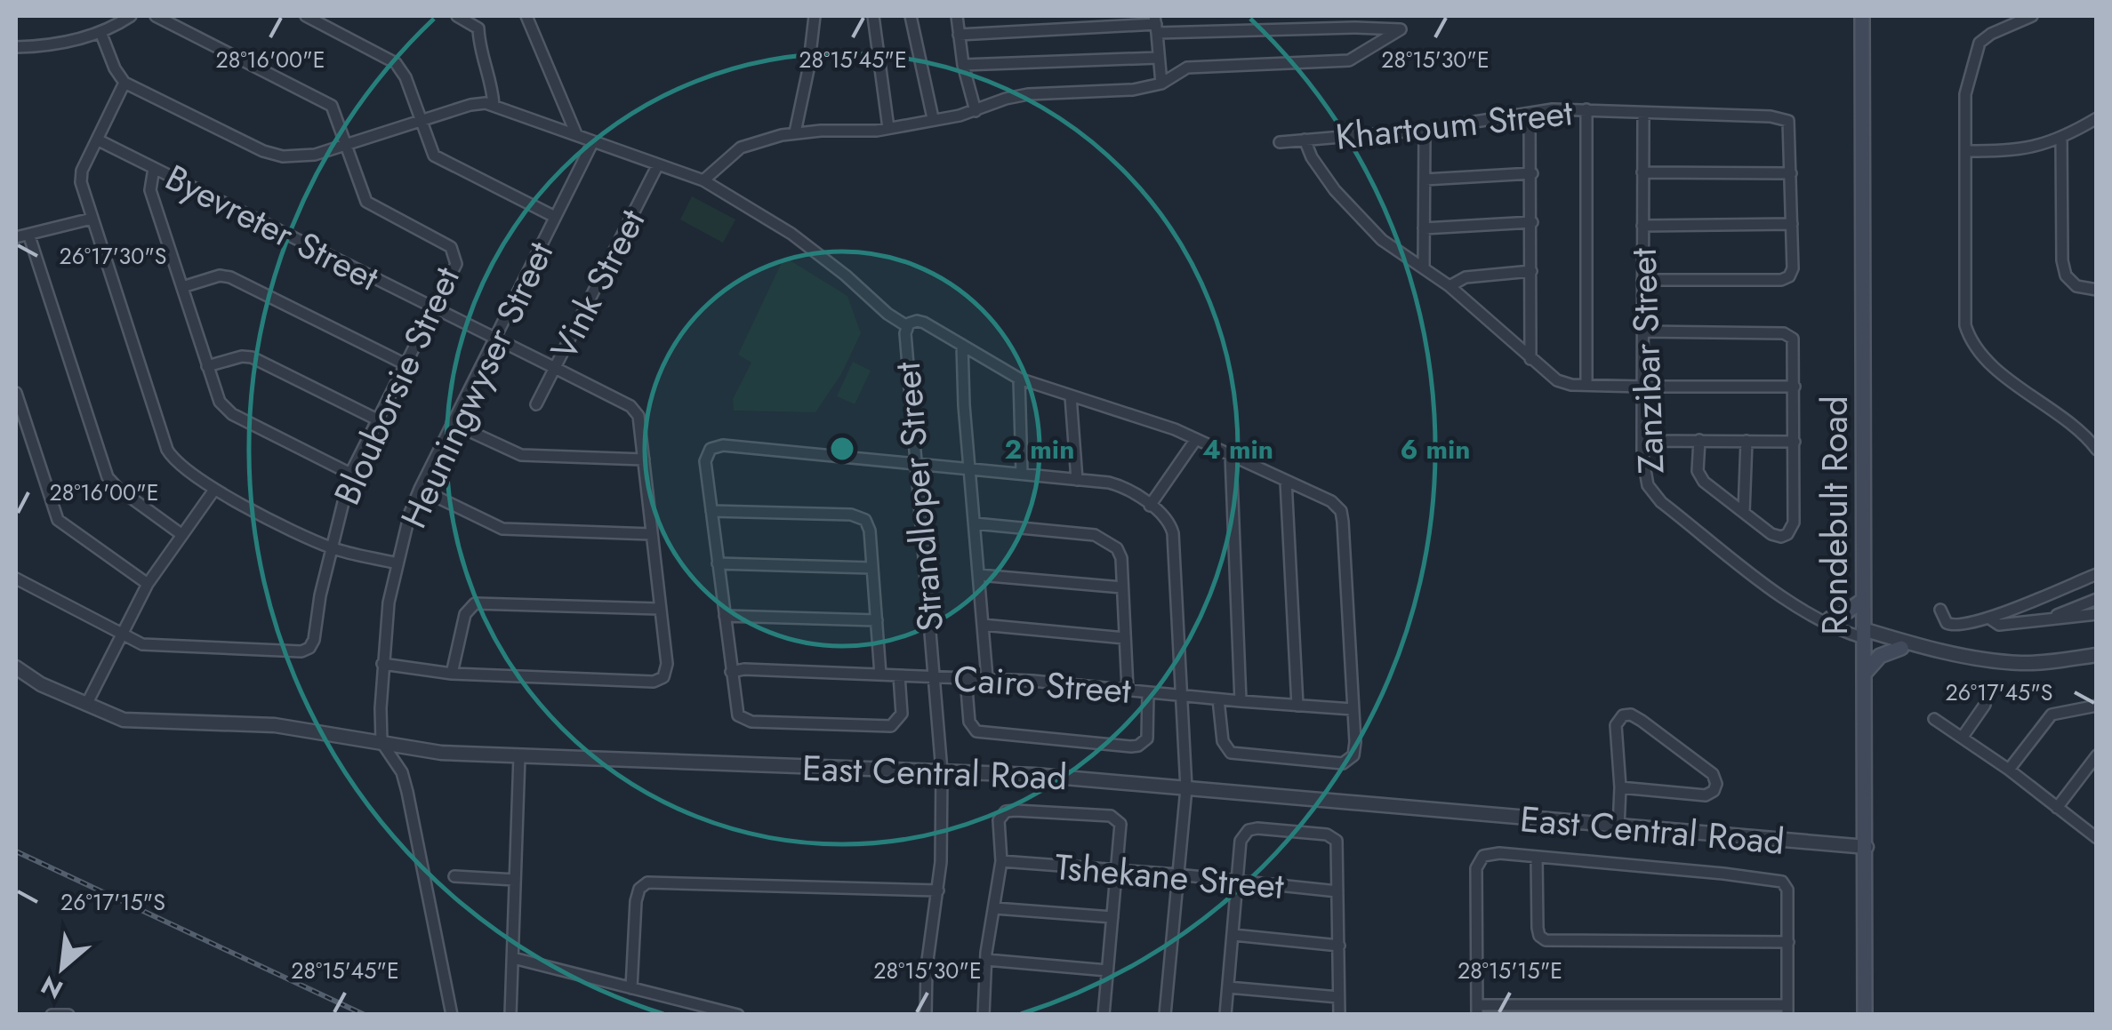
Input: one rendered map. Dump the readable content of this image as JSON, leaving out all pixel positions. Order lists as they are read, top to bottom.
{
  "streets": {
    "main road": ["Rondebult Road"],
    "street": [
      "Khartoum Street",
      "Byevreter Street",
      "Vink Street",
      "Zanzibar Street",
      "Heuningwyser Street",
      "Blouborsie Street",
      "Strandloper Street",
      "Cairo Street",
      "East Central Road",
      "Tshekane Street"
    ]
  },
  "crossings": [
    ["Khartoum Street", "Zanzibar Street"],
    ["Byevreter Street", "Vink Street"],
    ["Byevreter Street", "Heuningwyser Street"],
    ["Byevreter Street", "Blouborsie Street"],
    ["Vink Street", "Strandloper Street"],
    ["Heuningwyser Street", "Strandloper Street"],
    ["Heuningwyser Street", "East Central Road"],
    ["Blouborsie Street", "Strandloper Street"],
    ["Strandloper Street", "Cairo Street"],
    ["Strandloper Street", "East Central Road"],
    ["Rondebult Road", "East Central Road"]
  ],
  "north": "bottom left",
  "coordinates": [
    "28°16'00\"E",
    "28°15'45\"E",
    "28°15'30\"E",
    "26°17'30\"S",
    "26°17'45\"S",
    "26°17'15\"S",
    "28°15'15\"E"
  ],
  "rings": ["2 min", "4 min", "6 min"]
}
